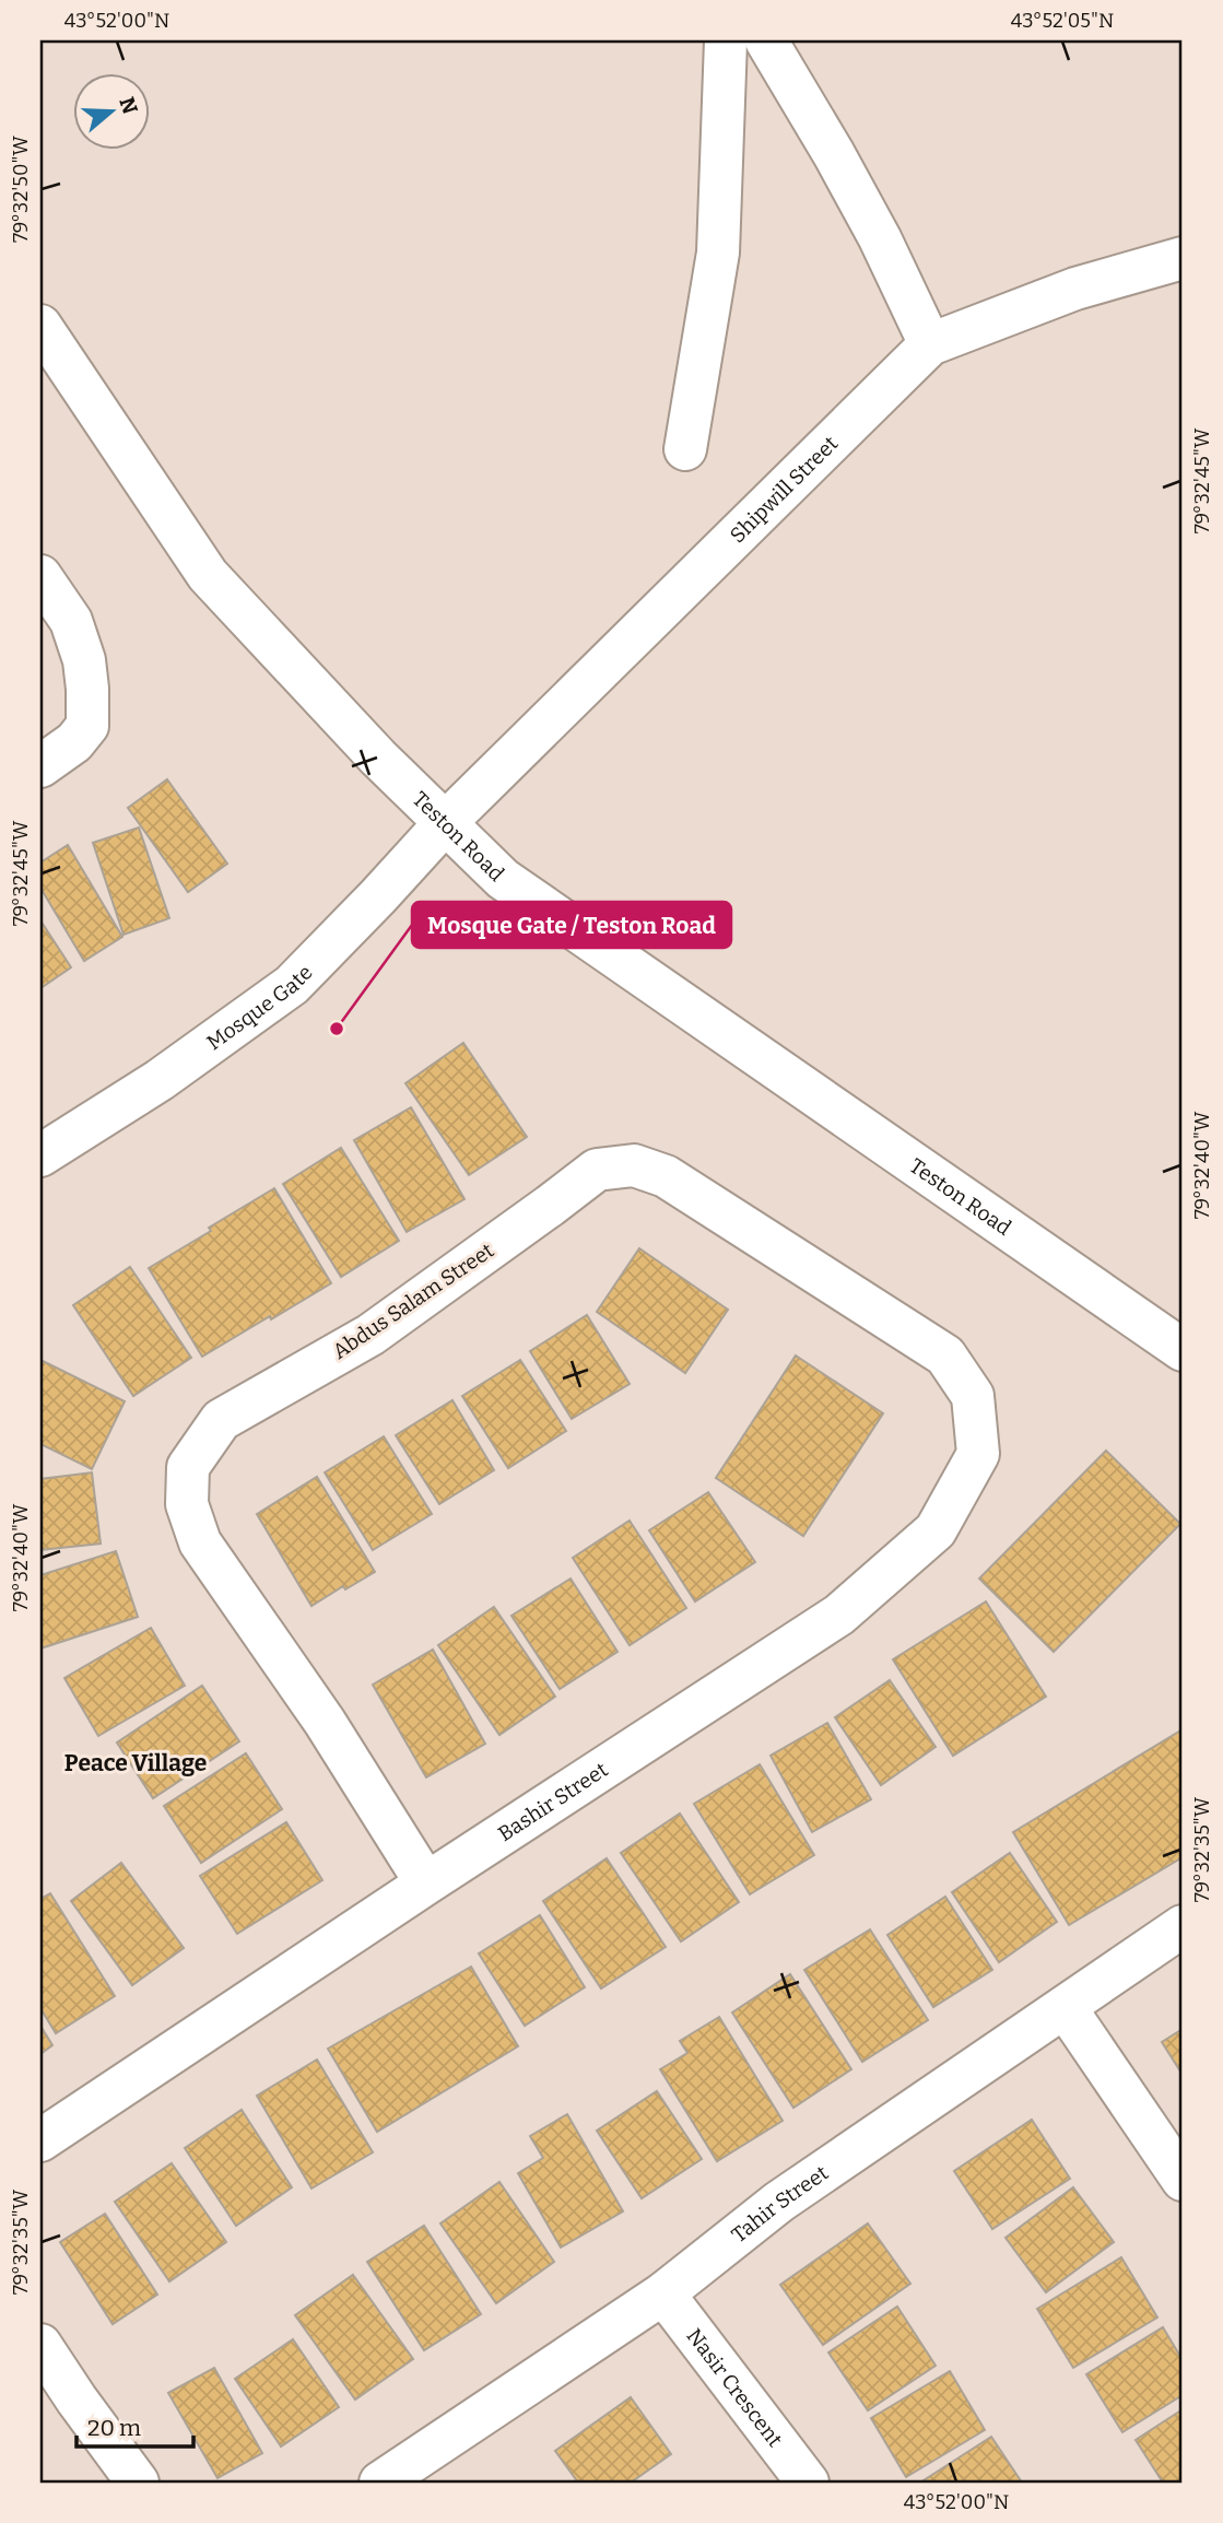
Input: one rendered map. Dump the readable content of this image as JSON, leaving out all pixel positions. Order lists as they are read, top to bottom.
{
  "streets": {
    "street": [
      "Shipwill Street",
      "Teston Road",
      "Mosque Gate",
      "Abdus Salam Street",
      "Bashir Street",
      "Tahir Street",
      "Nasir Crescent"
    ]
  },
  "crossings": [
    ["Shipwill Street", "Teston Road"],
    ["Shipwill Street", "Mosque Gate"],
    ["Teston Road", "Mosque Gate"],
    ["Abdus Salam Street", "Bashir Street"],
    ["Tahir Street", "Nasir Crescent"]
  ],
  "districts": ["Peace Village"],
  "places": ["Mosque Gate / Teston Road"],
  "scale_bar": "20 m",
  "north": "right",
  "coordinates": [
    "43°52'00\"N",
    "43°52'05\"N",
    "79°32'50\"W",
    "79°32'45\"W",
    "79°32'40\"W",
    "79°32'35\"W"
  ]
}
